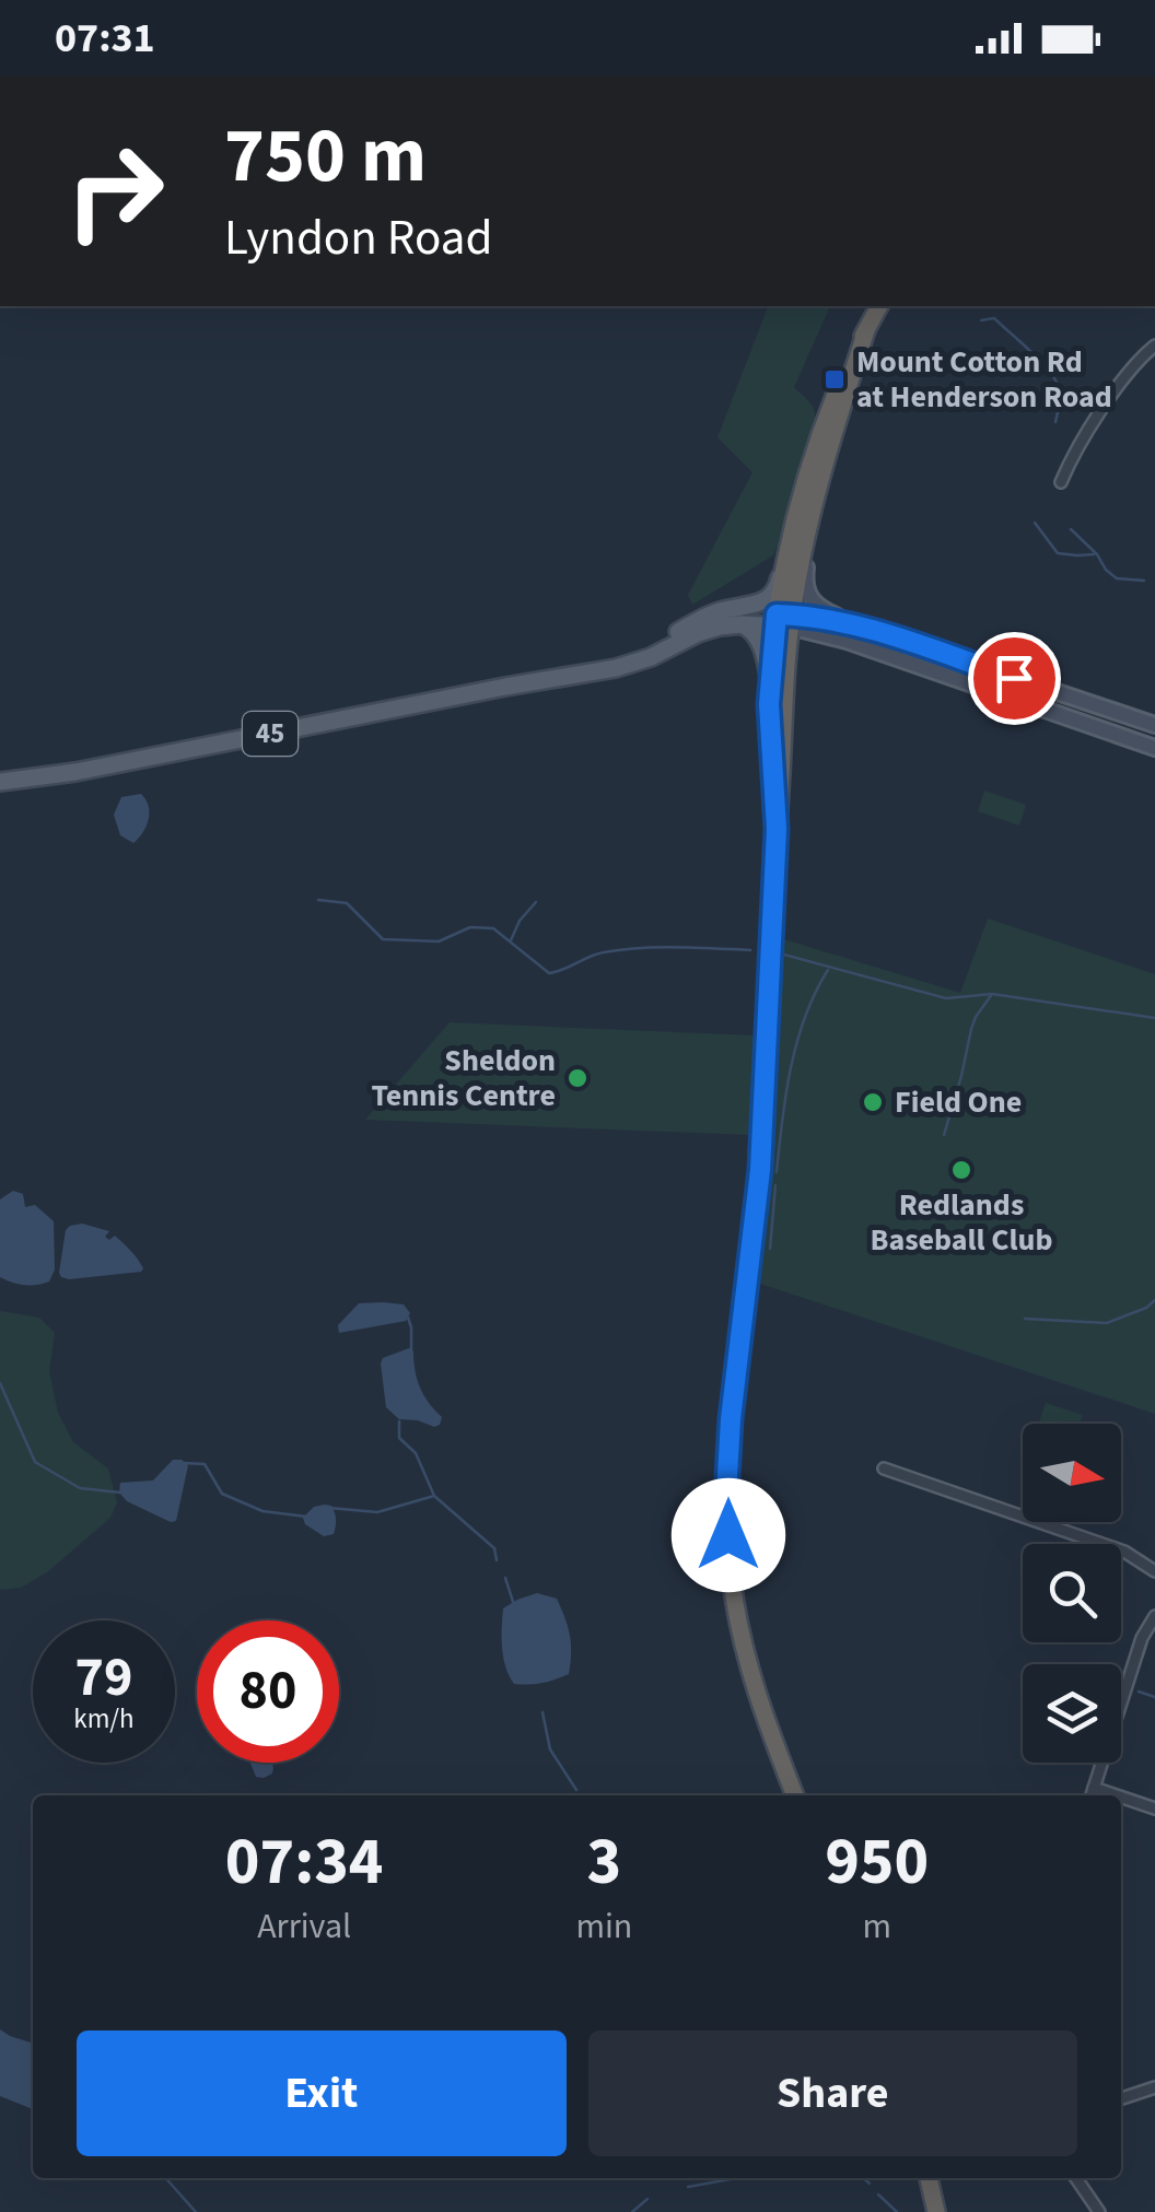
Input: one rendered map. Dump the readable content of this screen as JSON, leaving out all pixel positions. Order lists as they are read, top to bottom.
{
  "streets": {
    "main road": ["45"]
  },
  "places": {
    "transit": ["Mount Cotton Rd at Henderson Road"],
    "other": ["Sheldon Tennis Centre", "Field One", "Redlands Baseball Club"]
  },
  "north": "right",
  "page": {
    "status": "07:31",
    "turn": ["750 m", "Lyndon Road"],
    "speed": "79 km/h",
    "limit": "80",
    "eta": [
      "07:34",
      "Arrival",
      "3",
      "min",
      "950",
      "m"
    ],
    "buttons": ["Exit", "Share"]
  }
}
